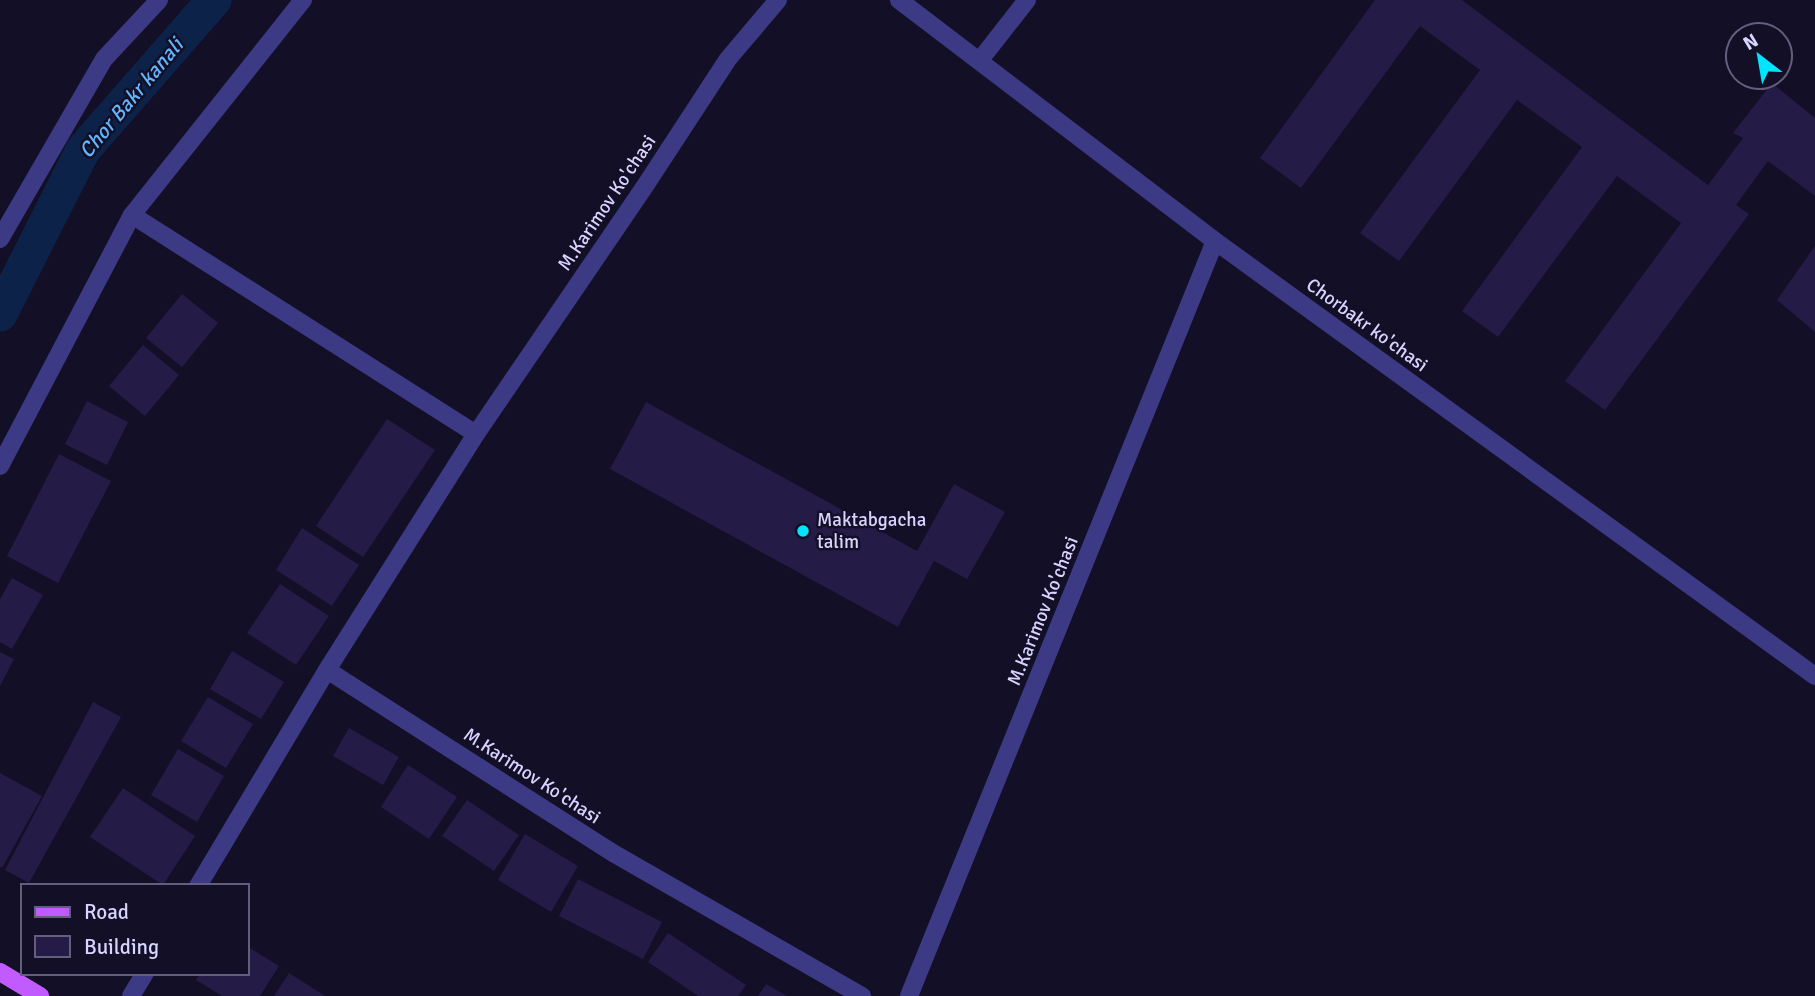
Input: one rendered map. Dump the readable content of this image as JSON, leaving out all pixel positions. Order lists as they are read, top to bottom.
{
  "streets": {
    "street": ["M.Karimov Ko'chasi", "Chorbakr ko'chasi"]
  },
  "crossings": [
    ["M.Karimov Ko'chasi", "Chorbakr ko'chasi"]
  ],
  "water": ["Chor Bakr kanali"],
  "places": ["Maktabgacha talim"],
  "legend": ["Road", "Building"],
  "north": "top left"
}
